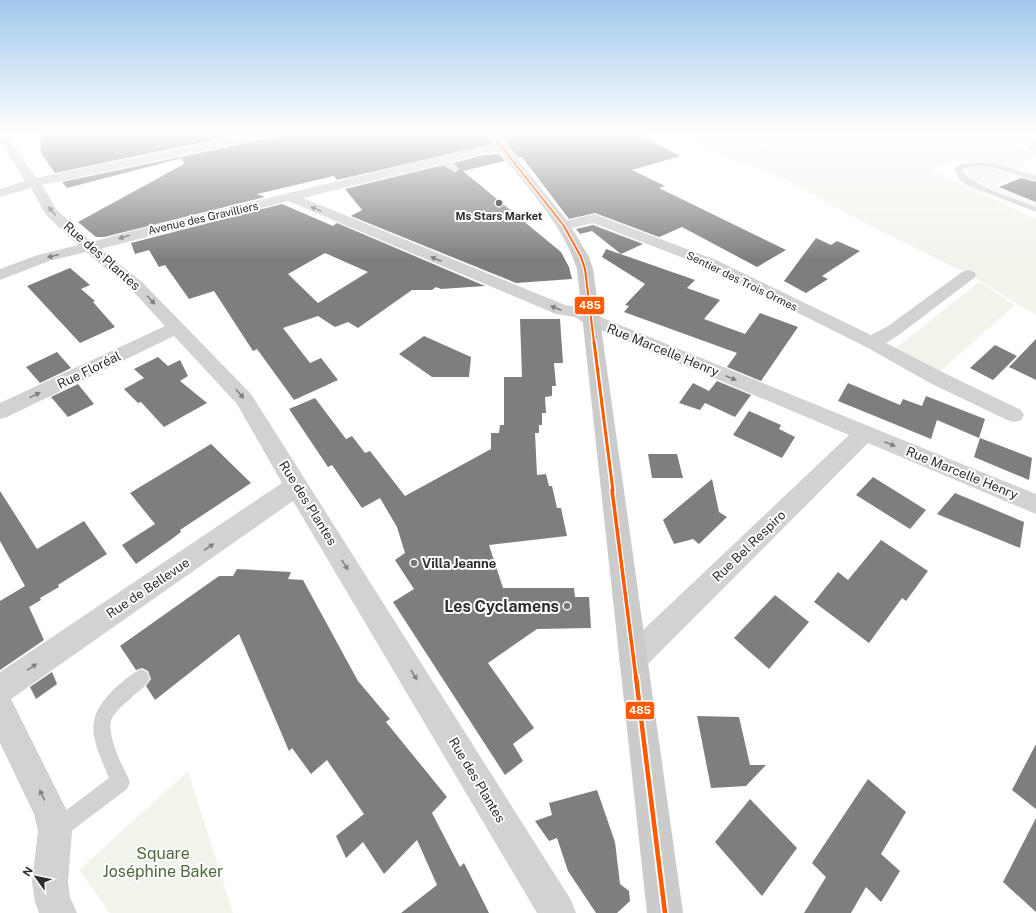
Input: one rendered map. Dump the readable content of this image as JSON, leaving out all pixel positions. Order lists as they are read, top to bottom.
{
  "streets": {
    "street": [
      "Avenue des Gravilliers",
      "Rue des Plantes",
      "Sentier des Trois Ormes",
      "Rue Marcelle Henry",
      "Rue Floréal",
      "Rue Bel Respiro",
      "Rue de Bellevue"
    ]
  },
  "crossings": [
    ["Avenue des Gravilliers", "Rue des Plantes"],
    ["Avenue des Gravilliers", "Rue Marcelle Henry"],
    ["Rue des Plantes", "Rue Floréal"],
    ["Rue des Plantes", "Rue de Bellevue"],
    ["Rue Marcelle Henry", "Rue Bel Respiro"]
  ],
  "one_way": ["Avenue des Gravilliers", "Rue des Plantes", "Rue de Bellevue"],
  "parks": ["Square Joséphine Baker"],
  "places": ["Ms Stars Market", "Villa Jeanne", "Les Cyclamens"],
  "lines": ["transit line 485"],
  "north": "top left"
}
